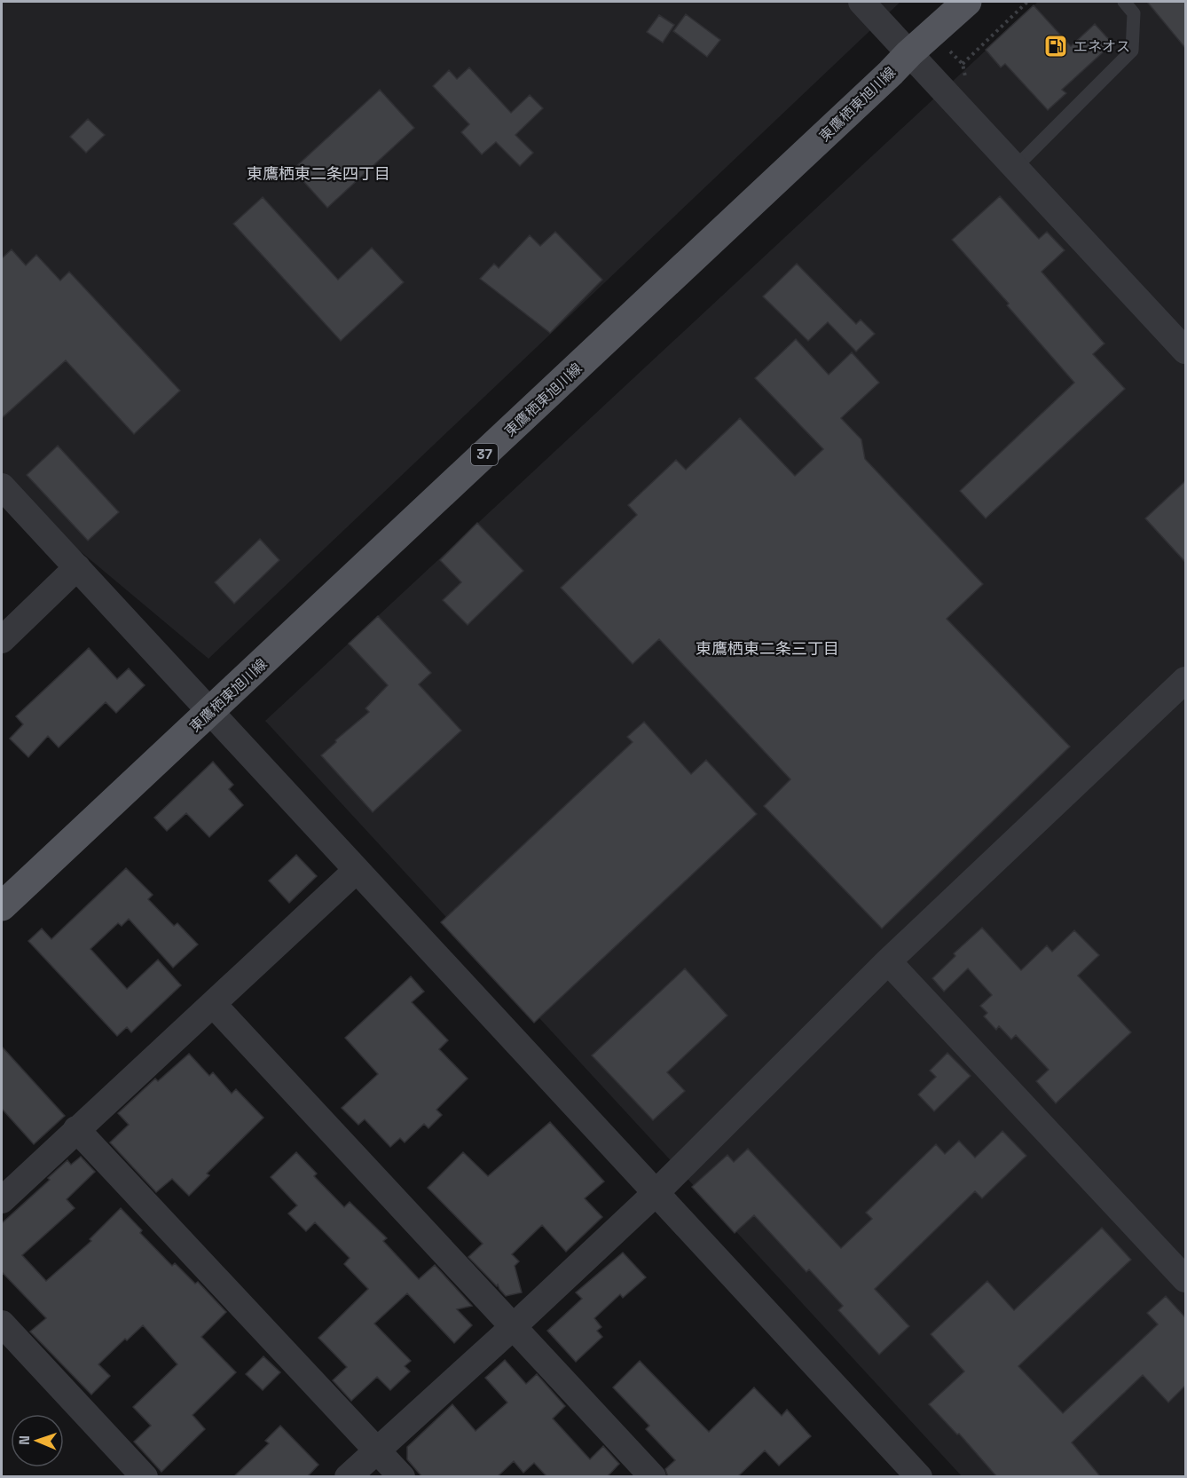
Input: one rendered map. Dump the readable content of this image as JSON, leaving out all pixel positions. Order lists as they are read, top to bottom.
{
  "streets": {
    "main road": ["東鷹栖東旭川線", "37"]
  },
  "districts": ["東鷹栖東二条四丁目", "東鷹栖東二条三丁目"],
  "places": {
    "fuel station": ["エネオス"]
  },
  "north": "left"
}
